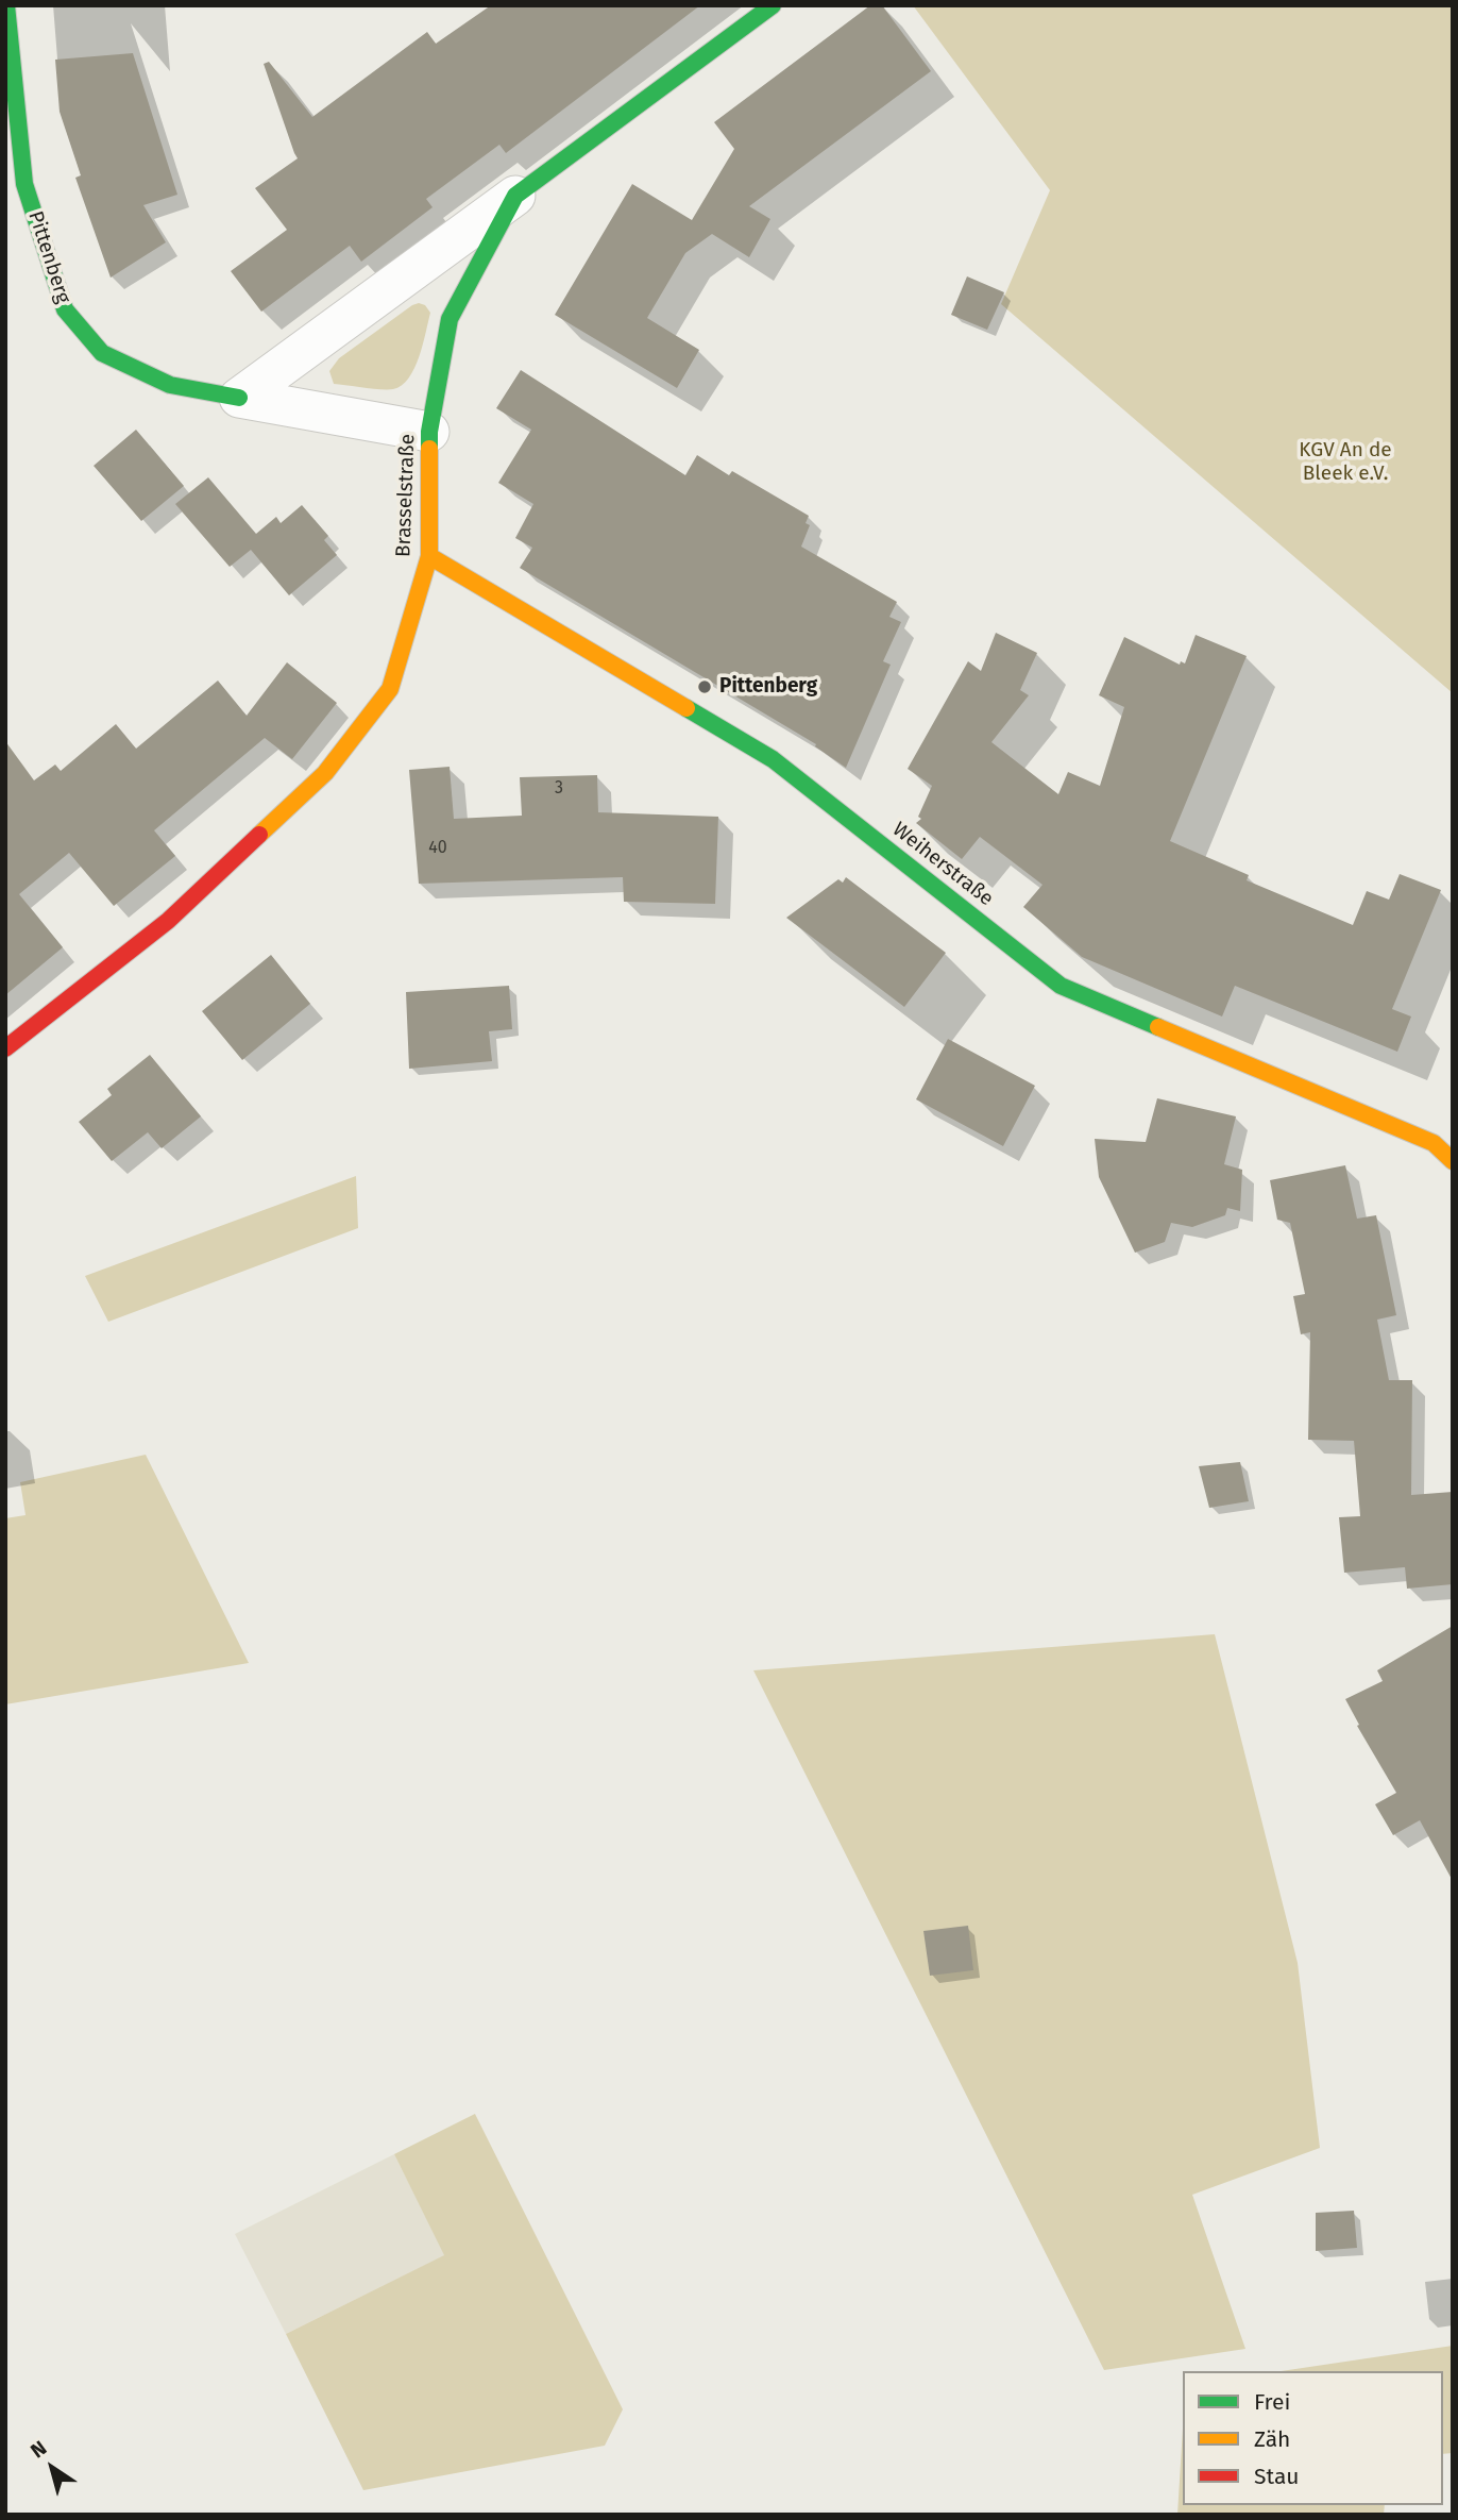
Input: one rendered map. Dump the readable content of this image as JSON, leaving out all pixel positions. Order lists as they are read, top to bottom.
{
  "streets": {
    "street": ["Pittenberg", "Brasselstraße", "Weiherstraße"]
  },
  "crossings": [
    ["Pittenberg", "Brasselstraße"],
    ["Brasselstraße", "Weiherstraße"]
  ],
  "parks": ["KGV An de Bleek e.V."],
  "places": ["Pittenberg"],
  "house_numbers": ["3", "40"],
  "legend": ["Frei", "Zäh", "Stau"],
  "north": "top left"
}
